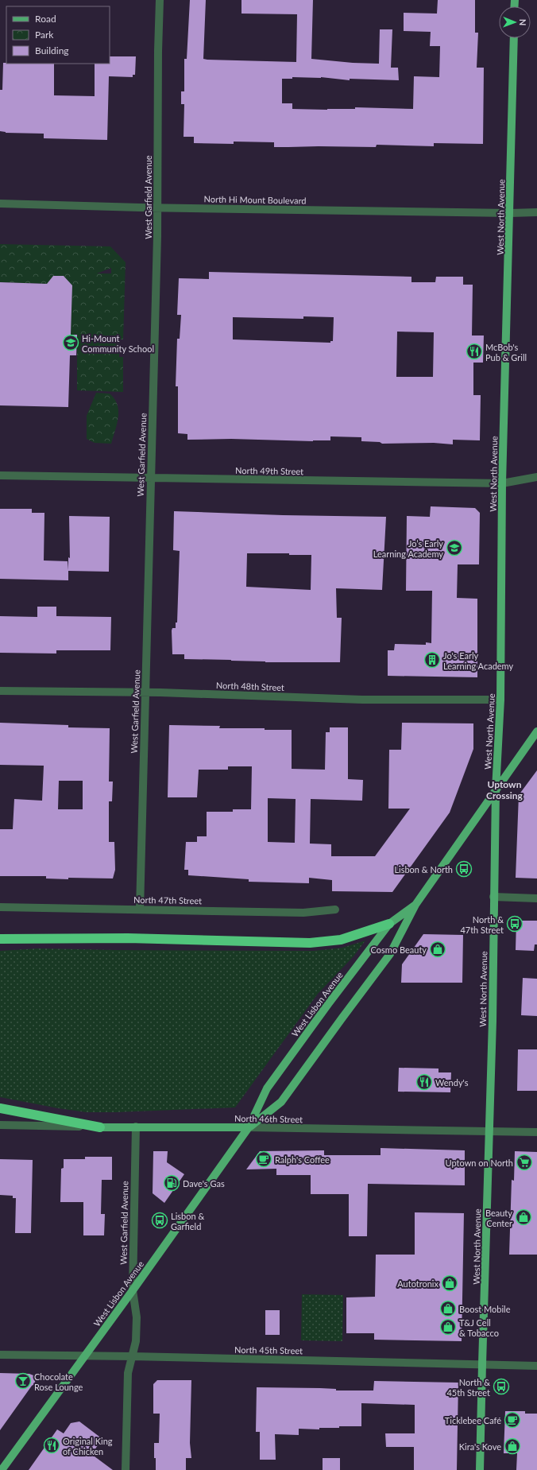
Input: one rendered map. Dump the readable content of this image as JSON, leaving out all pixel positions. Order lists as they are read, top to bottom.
{
  "streets": {
    "main road": ["West North Avenue", "West Lisbon Avenue", "North 46th Street"],
    "street": [
      "West Garfield Avenue",
      "North Hi Mount Boulevard",
      "North 49th Street",
      "North 48th Street",
      "North 47th Street",
      "North 45th Street"
    ]
  },
  "crossings": [
    ["West Garfield Avenue", "North Hi Mount Boulevard"],
    ["West Garfield Avenue", "North 49th Street"],
    ["West Garfield Avenue", "North 48th Street"],
    ["West Garfield Avenue", "North 47th Street"],
    ["West Garfield Avenue", "West Lisbon Avenue"],
    ["West Garfield Avenue", "North 46th Street"],
    ["West Garfield Avenue", "North 45th Street"],
    ["North Hi Mount Boulevard", "West North Avenue"],
    ["West North Avenue", "North 49th Street"],
    ["West North Avenue", "North 48th Street"],
    ["West North Avenue", "West Lisbon Avenue"],
    ["West North Avenue", "North 46th Street"],
    ["West North Avenue", "North 45th Street"],
    ["West Lisbon Avenue", "North 46th Street"],
    ["West Lisbon Avenue", "North 45th Street"]
  ],
  "districts": ["Uptown Crossing"],
  "places": {
    "school or university": ["Hi-Mount Community School", "Jo’s Early Learning Academy"],
    "restaurant": ["McBob's Pub & Grill", "Wendy's", "Original King of Chicken"],
    "building": ["Jo's Early Learning Academy"],
    "bus stop": [
      "Lisbon & North",
      "North & 47th Street",
      "Lisbon & Garfield",
      "North & 45th Street"
    ],
    "shop": [
      "Cosmo Beauty",
      "Beauty Center",
      "Autotronix",
      "Boost Mobile",
      "T&J Cell & Tobacco",
      "Kira's Kove"
    ],
    "cafe": ["Ralph's Coffee", "Ticklebee Café"],
    "supermarket": ["Uptown on North"],
    "fuel station": ["Dave's Gas"],
    "bar": ["Chocolate Rose Lounge"]
  },
  "legend": ["Road", "Park", "Building"],
  "north": "right"
}
